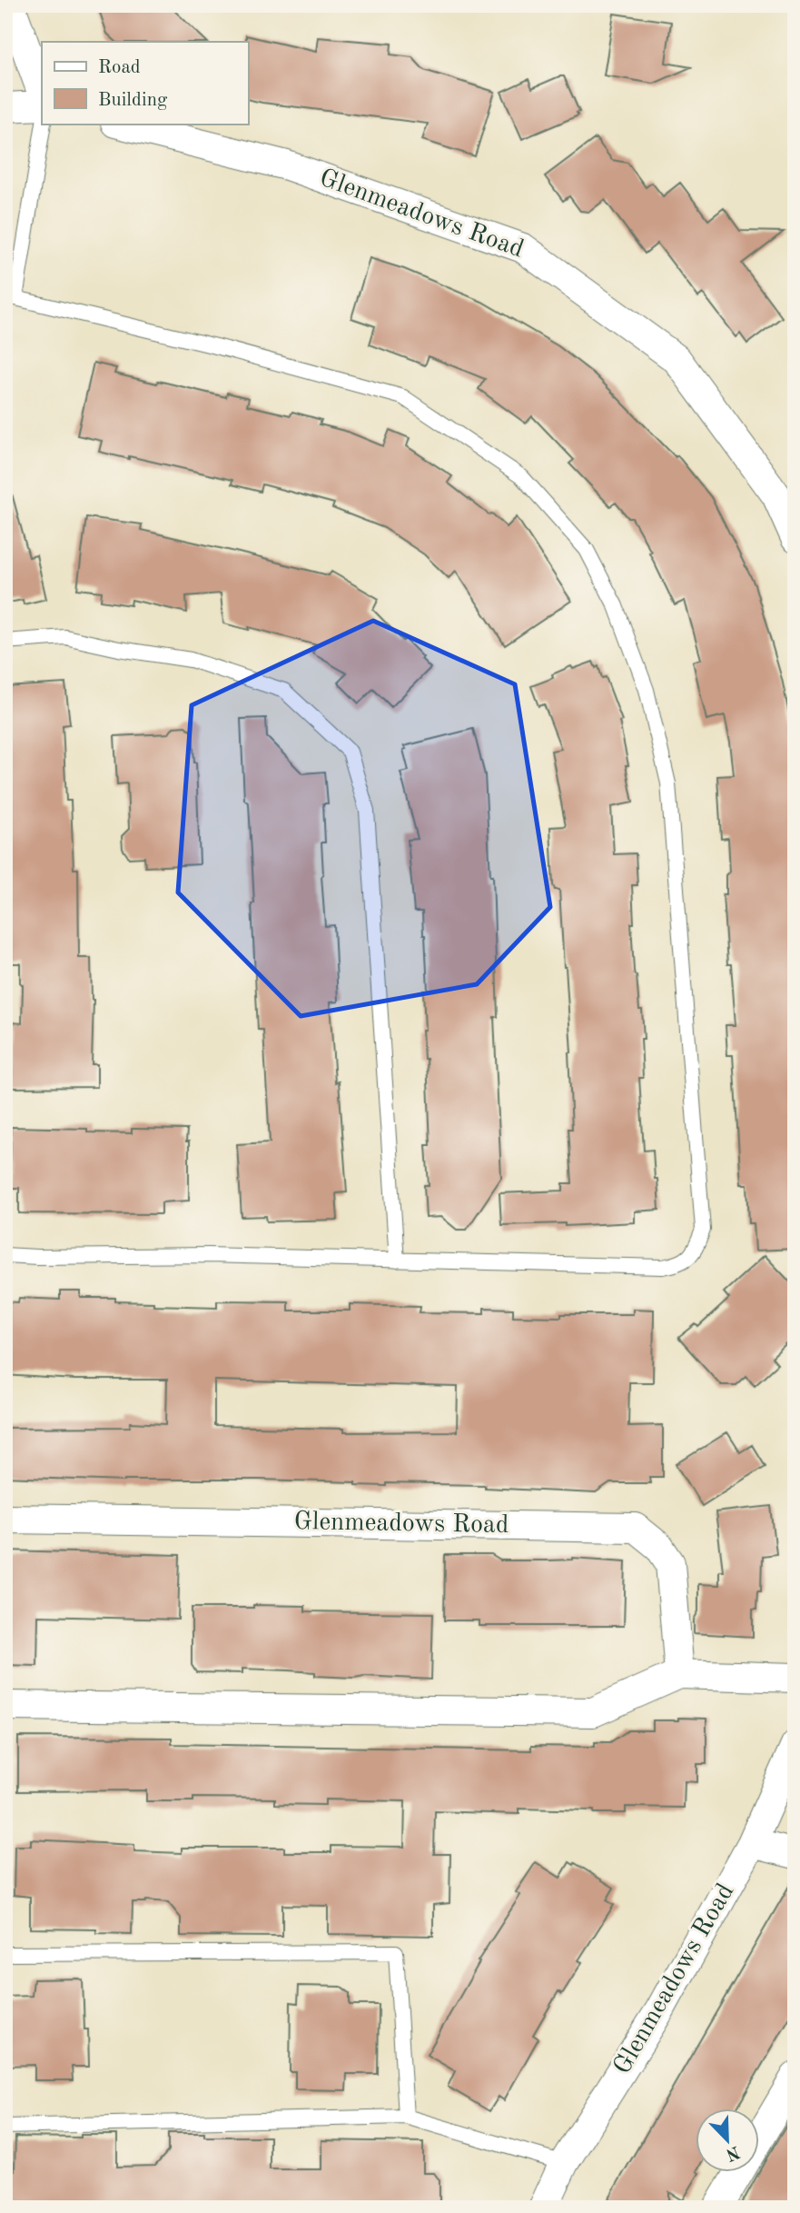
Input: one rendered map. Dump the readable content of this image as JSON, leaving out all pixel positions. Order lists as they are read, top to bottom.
{
  "streets": {
    "street": ["Glenmeadows Road"]
  },
  "legend": ["Road", "Building"],
  "north": "bottom right"
}
